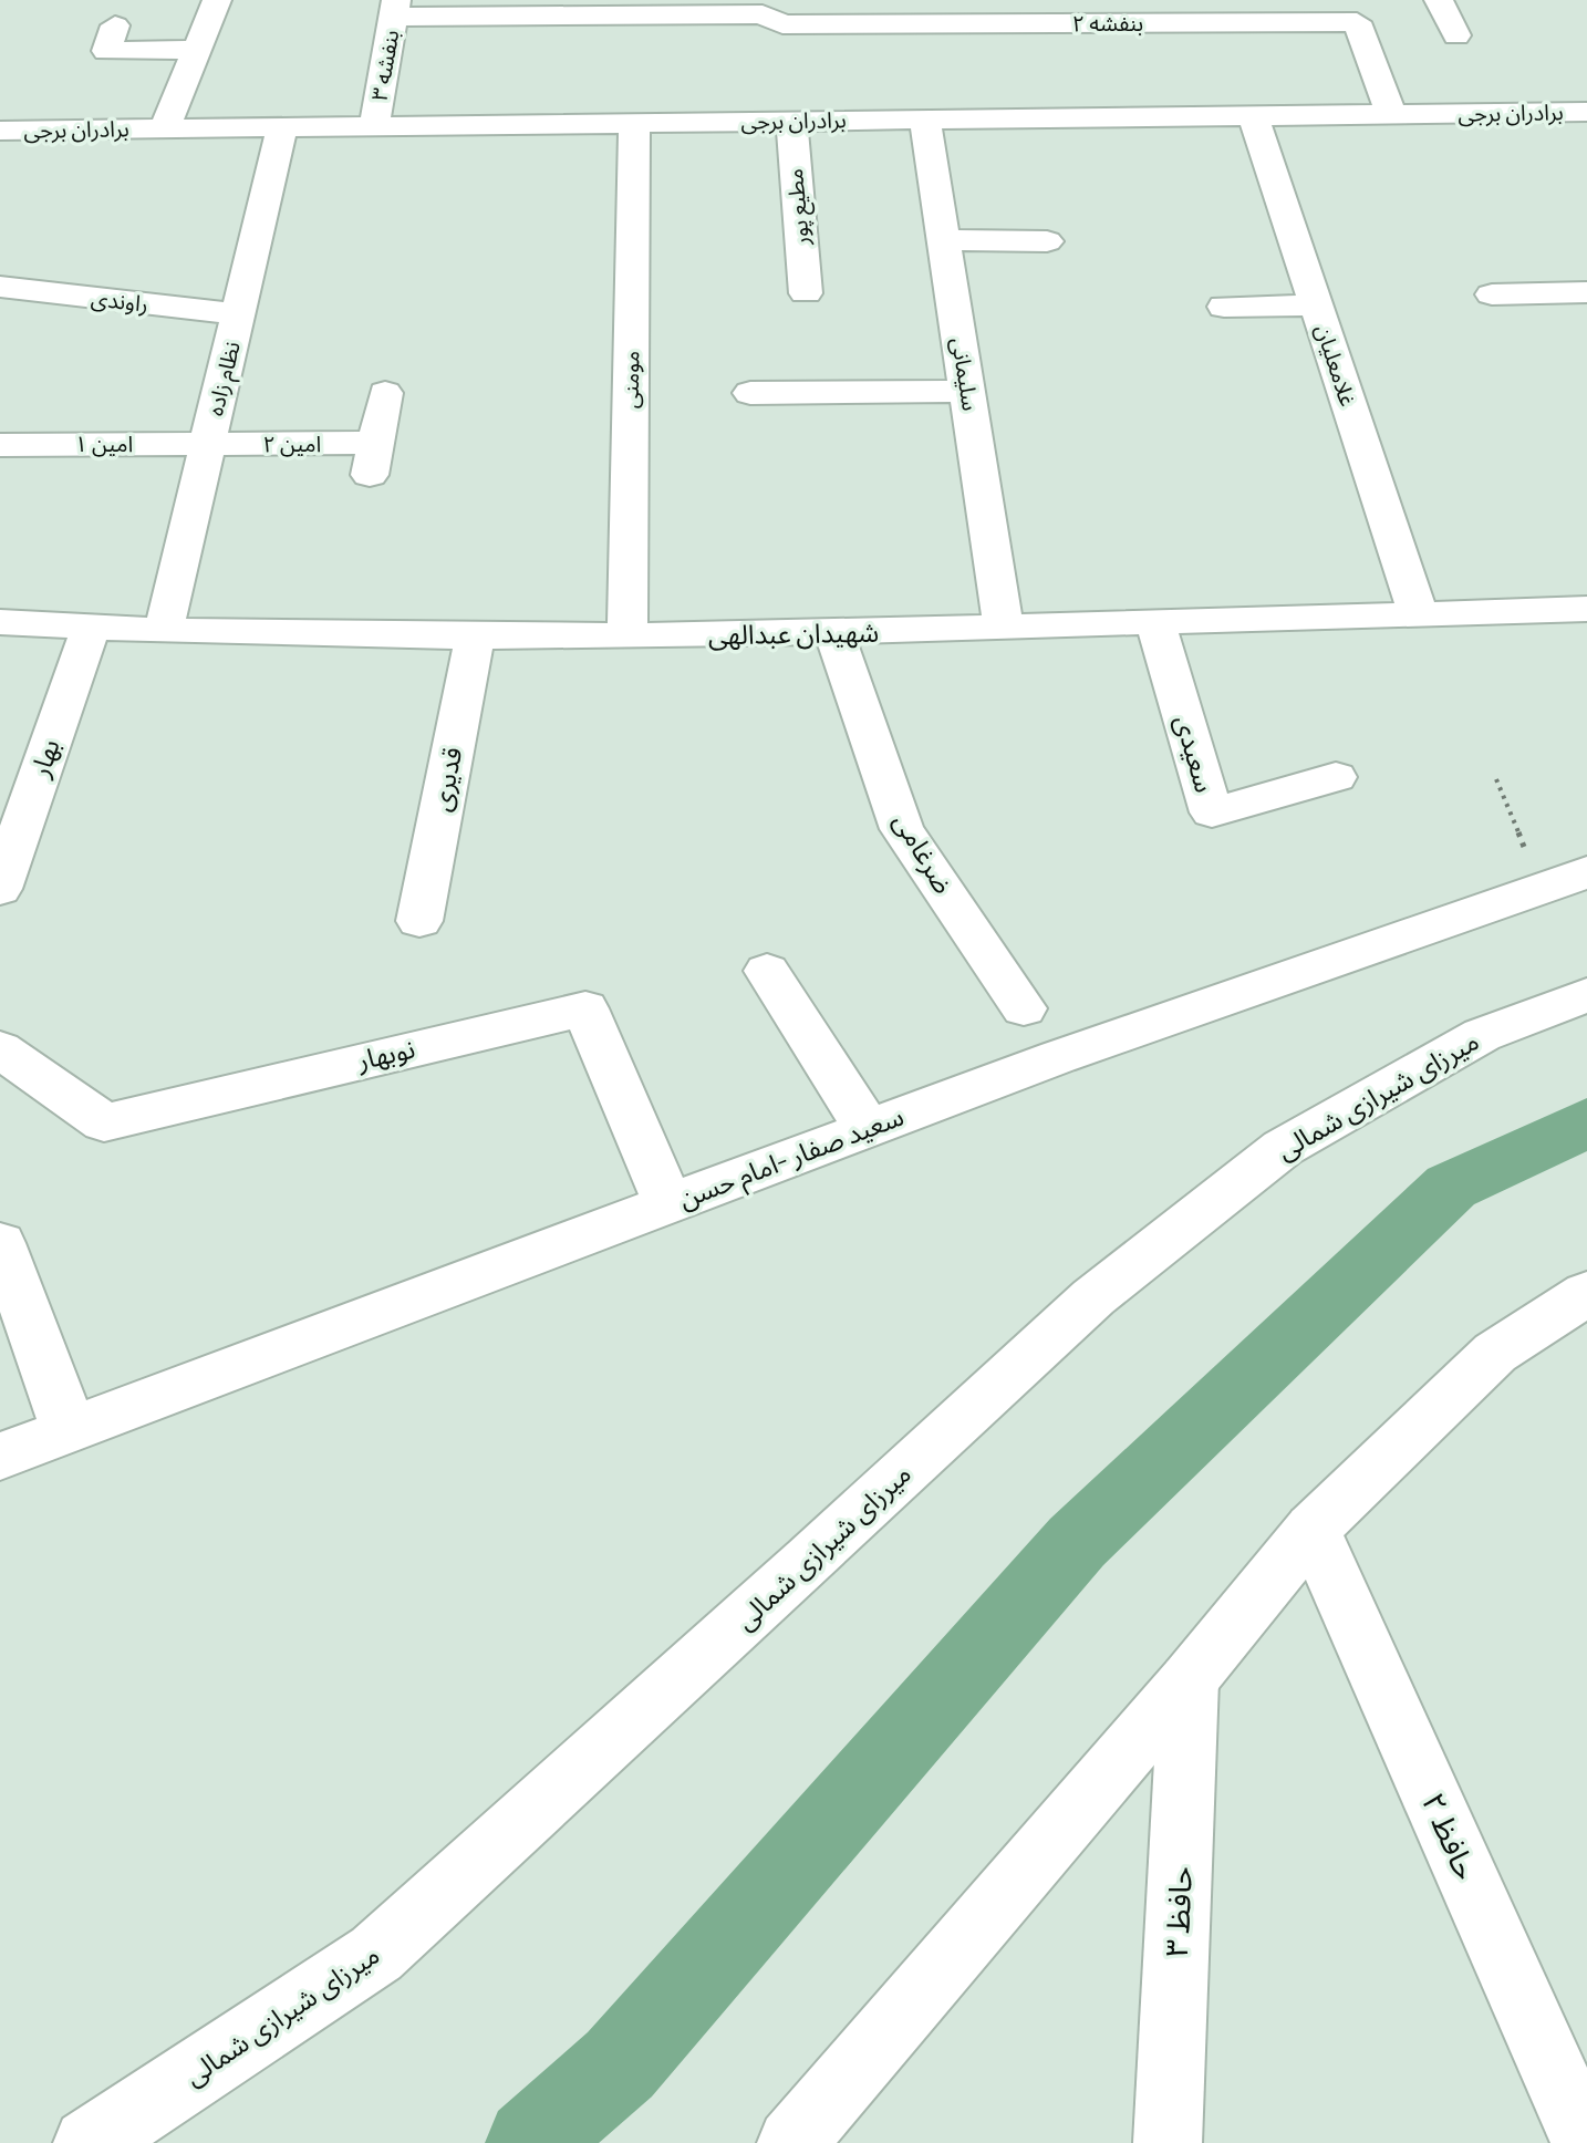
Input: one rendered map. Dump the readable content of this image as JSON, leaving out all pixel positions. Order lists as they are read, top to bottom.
{
  "streets": {
    "street": [
      "بنفشه ۲",
      "بنفشه ۳",
      "برادران برجی",
      "مطیع پور",
      "راوندی",
      "غلامعلیان",
      "سلیمانی",
      "نظام زاده",
      "مومنی",
      "امین ۱",
      "امین ۲",
      "شهیدان عبدالهی",
      "سعیدی",
      "بهار",
      "قدیری",
      "ضرغامی",
      "نوبهار",
      "میرزای شیرازی شمالی",
      "سعید صفار -امام حسن",
      "حافظ ۲",
      "حافظ ۳"
    ]
  },
  "crossings": [
    ["بنفشه ۲", "بنفشه ۳"],
    ["بنفشه ۲", "برادران برجی"],
    ["بنفشه ۳", "برادران برجی"],
    ["برادران برجی", "مطیع پور"],
    ["برادران برجی", "غلامعلیان"],
    ["برادران برجی", "سلیمانی"],
    ["برادران برجی", "نظام زاده"],
    ["برادران برجی", "مومنی"],
    ["راوندی", "نظام زاده"],
    ["غلامعلیان", "شهیدان عبدالهی"],
    ["سلیمانی", "شهیدان عبدالهی"],
    ["نظام زاده", "امین ۱"],
    ["نظام زاده", "امین ۲"],
    ["نظام زاده", "شهیدان عبدالهی"],
    ["مومنی", "شهیدان عبدالهی"],
    ["امین ۱", "امین ۲"],
    ["شهیدان عبدالهی", "سعیدی"],
    ["شهیدان عبدالهی", "بهار"],
    ["شهیدان عبدالهی", "قدیری"],
    ["شهیدان عبدالهی", "ضرغامی"],
    ["نوبهار", "سعید صفار -امام حسن"]
  ]
}
